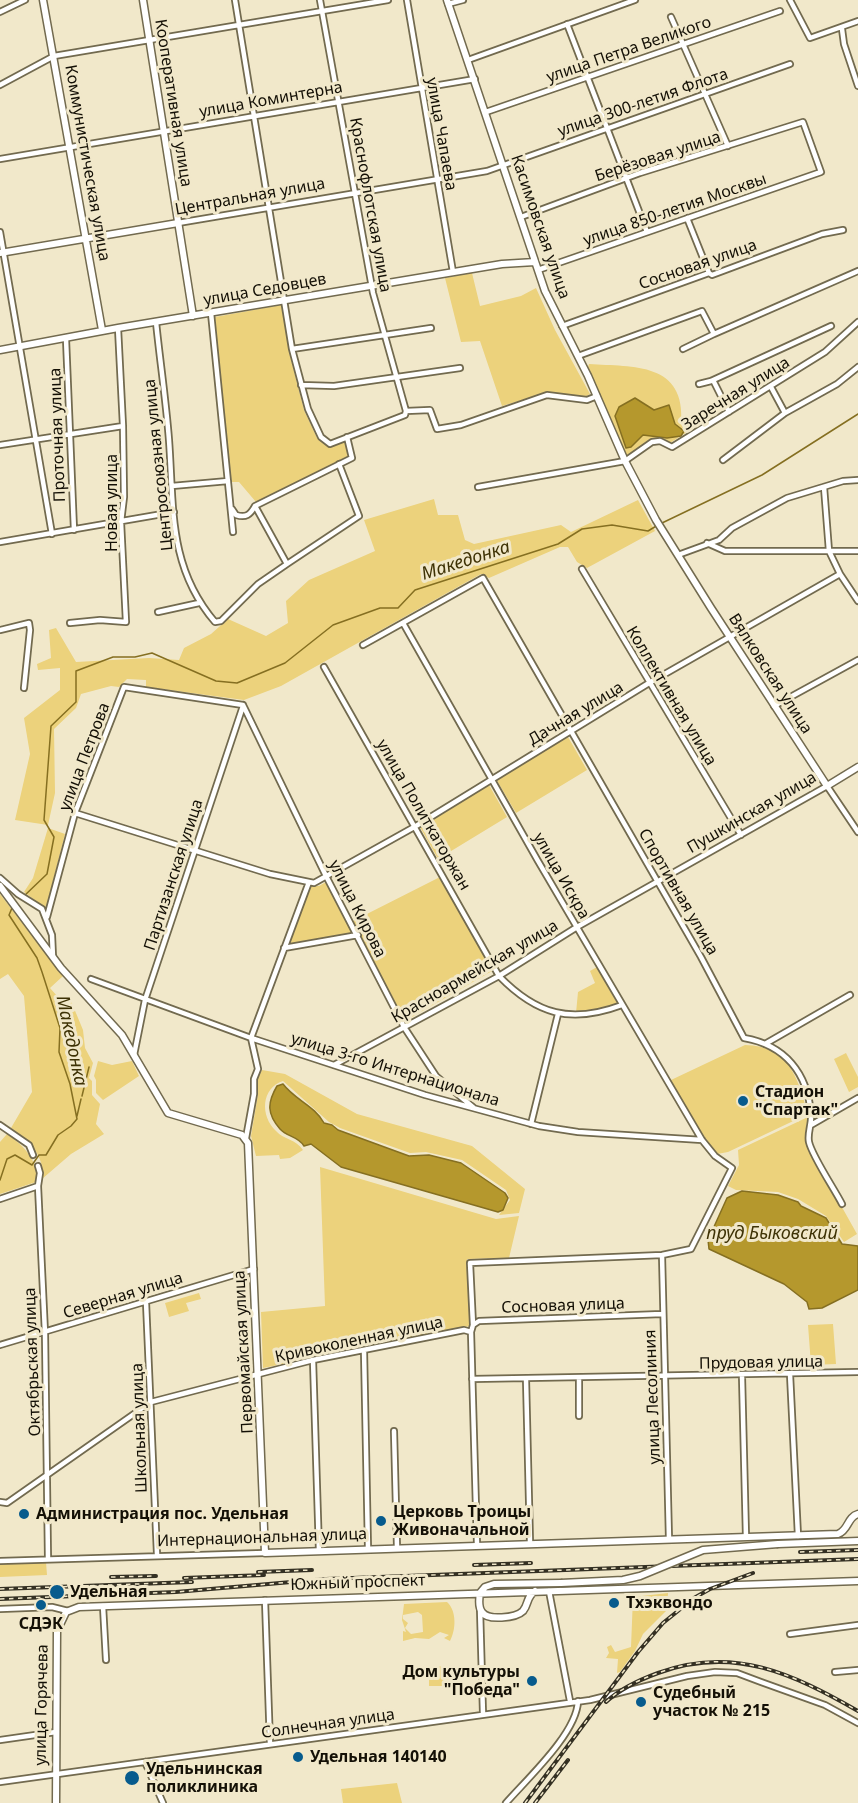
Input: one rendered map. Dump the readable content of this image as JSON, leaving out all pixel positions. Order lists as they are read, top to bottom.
{
  "streets": {
    "main road": [
      "Кооперативная улица",
      "Коммунистическая улица",
      "Центральная улица",
      "Касимовская улица",
      "улица Седовцев",
      "Вялковская улица",
      "Пушкинская улица",
      "Первомайская улица",
      "Интернациональная улица",
      "Южный проспект",
      "улица Горячева"
    ],
    "street": [
      "улица Петра Великого",
      "улица Коминтерна",
      "улица 300-летия Флота",
      "улица Чапаева",
      "Берёзовая улица",
      "Краснофлотская улица",
      "улица 850-летия Москвы",
      "Сосновая улица",
      "Заречная улица",
      "Проточная улица",
      "Центросоюзная улица",
      "Новая улица",
      "Коллективная улица",
      "Дачная улица",
      "улица Петрова",
      "улица Политкаторжан",
      "Партизанская улица",
      "улица Искра",
      "Спортивная улица",
      "улица Кирова",
      "Красноармейская улица",
      "улица 3-го Интернационала",
      "Северная улица",
      "Кривоколенная улица",
      "Октябрьская улица",
      "Прудовая улица",
      "улица Лесолиния",
      "Школьная улица",
      "Солнечная улица"
    ]
  },
  "crossings": [
    ["улица Петра Великого", "Касимовская улица"],
    ["улица Коминтерна", "Кооперативная улица"],
    ["улица Коминтерна", "улица Чапаева"],
    ["улица Коминтерна", "Коммунистическая улица"],
    ["улица Коминтерна", "Краснофлотская улица"],
    ["улица Коминтерна", "Касимовская улица"],
    ["Кооперативная улица", "Центральная улица"],
    ["Кооперативная улица", "улица Седовцев"],
    ["улица 300-летия Флота", "Центральная улица"],
    ["улица 300-летия Флота", "Касимовская улица"],
    ["улица Чапаева", "Центральная улица"],
    ["улица Чапаева", "улица Седовцев"],
    ["Берёзовая улица", "улица 850-летия Москвы"],
    ["Берёзовая улица", "Касимовская улица"],
    ["Коммунистическая улица", "Центральная улица"],
    ["Коммунистическая улица", "улица Седовцев"],
    ["Центральная улица", "Краснофлотская улица"],
    ["Центральная улица", "Касимовская улица"],
    ["Краснофлотская улица", "улица Седовцев"],
    ["улица 850-летия Москвы", "Касимовская улица"],
    ["Касимовская улица", "Сосновая улица"],
    ["Касимовская улица", "улица Седовцев"],
    ["Касимовская улица", "Заречная улица"],
    ["Касимовская улица", "Вялковская улица"],
    ["Сосновая улица", "улица Лесолиния"],
    ["улица Седовцев", "Проточная улица"],
    ["улица Седовцев", "Центросоюзная улица"],
    ["улица Седовцев", "Новая улица"],
    ["Вялковская улица", "Дачная улица"],
    ["Вялковская улица", "Пушкинская улица"],
    ["Коллективная улица", "Дачная улица"],
    ["Коллективная улица", "Пушкинская улица"],
    ["Дачная улица", "улица Политкаторжан"],
    ["Дачная улица", "улица Искра"],
    ["Дачная улица", "Спортивная улица"],
    ["Дачная улица", "улица Кирова"],
    ["улица Петрова", "Партизанская улица"],
    ["улица Петрова", "улица Кирова"],
    ["Пушкинская улица", "Спортивная улица"],
    ["Пушкинская улица", "Красноармейская улица"],
    ["улица Политкаторжан", "Красноармейская улица"],
    ["Партизанская улица", "улица Кирова"],
    ["Партизанская улица", "улица 3-го Интернационала"],
    ["улица Искра", "Спортивная улица"],
    ["улица Искра", "Красноармейская улица"],
    ["улица Искра", "улица 3-го Интернационала"],
    ["улица Искра", "улица Лесолиния"],
    ["Спортивная улица", "Красноармейская улица"],
    ["улица Кирова", "Красноармейская улица"],
    ["улица Кирова", "улица 3-го Интернационала"],
    ["Красноармейская улица", "улица 3-го Интернационала"],
    ["Северная улица", "Первомайская улица"],
    ["Северная улица", "Октябрьская улица"],
    ["Северная улица", "Школьная улица"],
    ["Кривоколенная улица", "Первомайская улица"],
    ["Кривоколенная улица", "Октябрьская улица"],
    ["Кривоколенная улица", "Школьная улица"],
    ["Первомайская улица", "Интернациональная улица"],
    ["Октябрьская улица", "Интернациональная улица"],
    ["Прудовая улица", "улица Лесолиния"],
    ["улица Лесолиния", "Интернациональная улица"],
    ["Школьная улица", "Интернациональная улица"],
    ["Южный проспект", "улица Горячева"],
    ["улица Горячева", "Солнечная улица"]
  ],
  "water": ["Македонка", "пруд Быковский"],
  "places": [
    "Стадион \"Спартак\"",
    "Администрация пос. Удельная",
    "Церковь Троицы Живоначальной",
    "Удельная",
    "Тхэквондо",
    "СДЭК",
    "Дом культуры \"Победа\"",
    "Судебный участок № 215",
    "Удельная 140140",
    "Удельнинская поликлиника"
  ]
}
